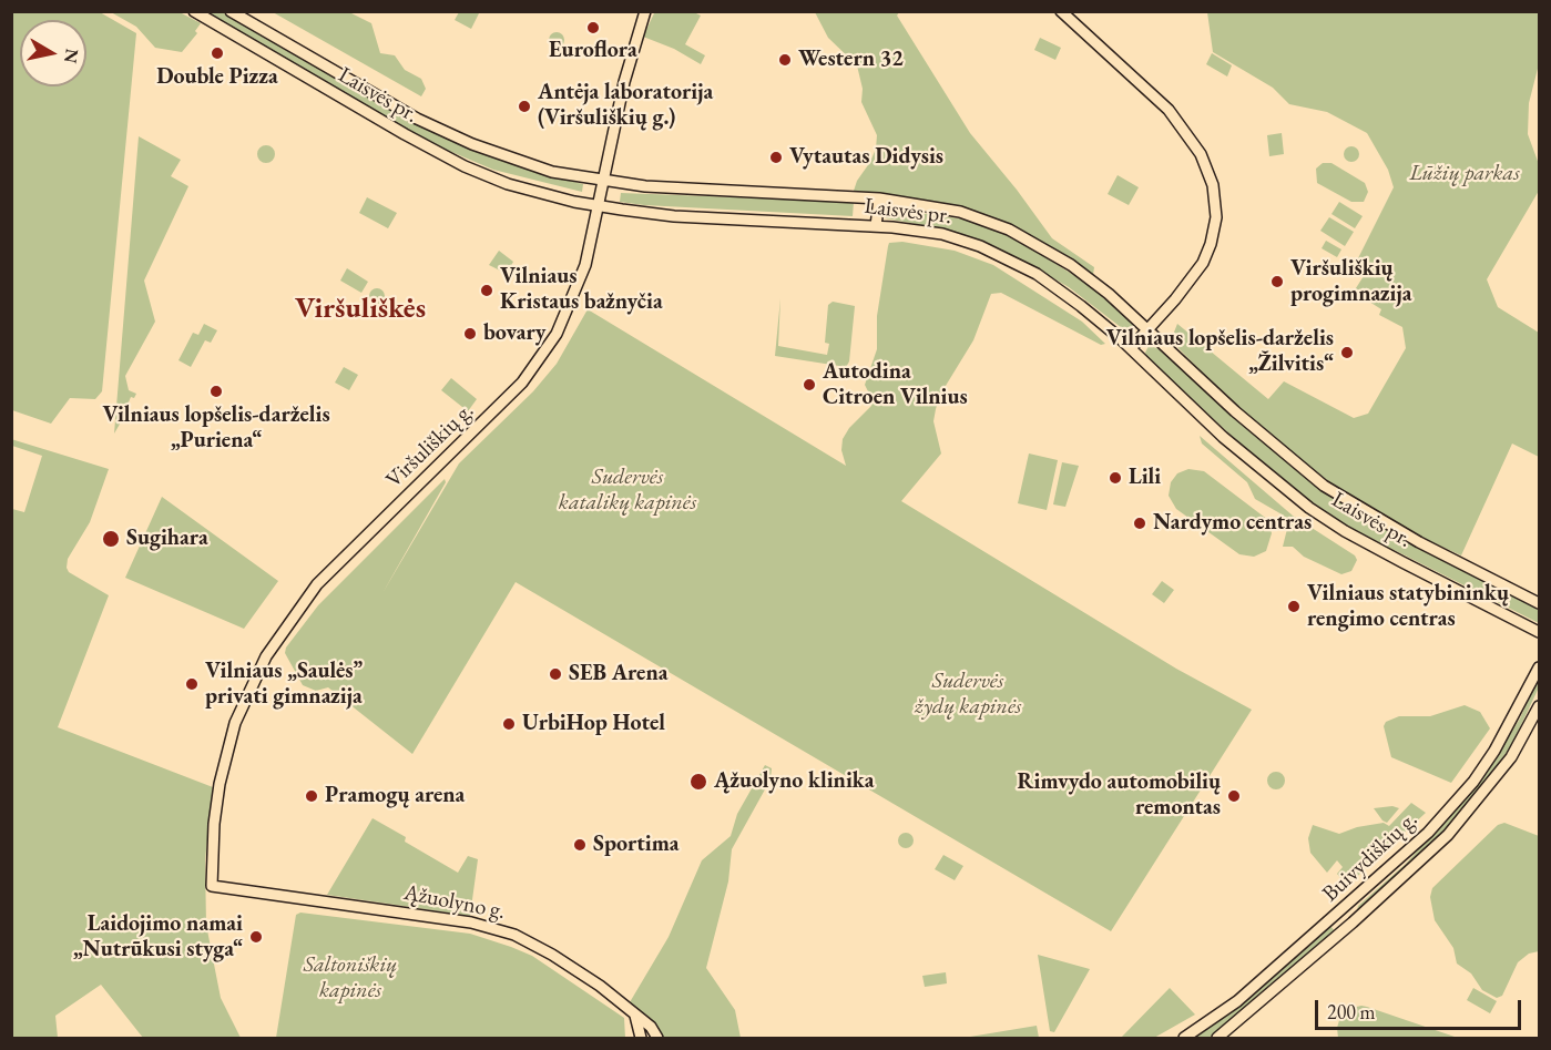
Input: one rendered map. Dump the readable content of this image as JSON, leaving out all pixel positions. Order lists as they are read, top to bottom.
{
  "streets": {
    "main road": [
      "Laisvės pr.",
      "Viršuliškių g.",
      "Buivydiškių g.",
      "Ąžuolyno g."
    ]
  },
  "crossings": [
    ["Laisvės pr.", "Viršuliškių g."],
    ["Viršuliškių g.", "Ąžuolyno g."]
  ],
  "districts": ["Viršuliškės"],
  "parks": [
    "Lūžių parkas",
    "Sudervės katalikų kapinės",
    "Sudervės žydų kapinės",
    "Saltoniškių kapinės"
  ],
  "places": [
    "Euroflora",
    "Double Pizza",
    "Western 32",
    "Antėja laboratorija (Viršuliškių g.)",
    "Vytautas Didysis",
    "Viršuliškių progimnazija",
    "Vilniaus Kristaus bažnyčia",
    "bovary",
    "Vilniaus lopšelis-darželis „Žilvitis“",
    "Autodina Citroen Vilnius",
    "Vilniaus lopšelis-darželis „Puriena“",
    "Lili",
    "Nardymo centras",
    "Sugihara",
    "Vilniaus statybininkų rengimo centras",
    "SEB Arena",
    "Vilniaus „Saulės” privati gimnazija",
    "UrbiHop Hotel",
    "Ąžuolyno klinika",
    "Pramogų arena",
    "Rimvydo automobilių remontas",
    "Sportima",
    "Laidojimo namai „Nutrūkusi styga“"
  ],
  "scale_bar": "200 m",
  "north": "right"
}
